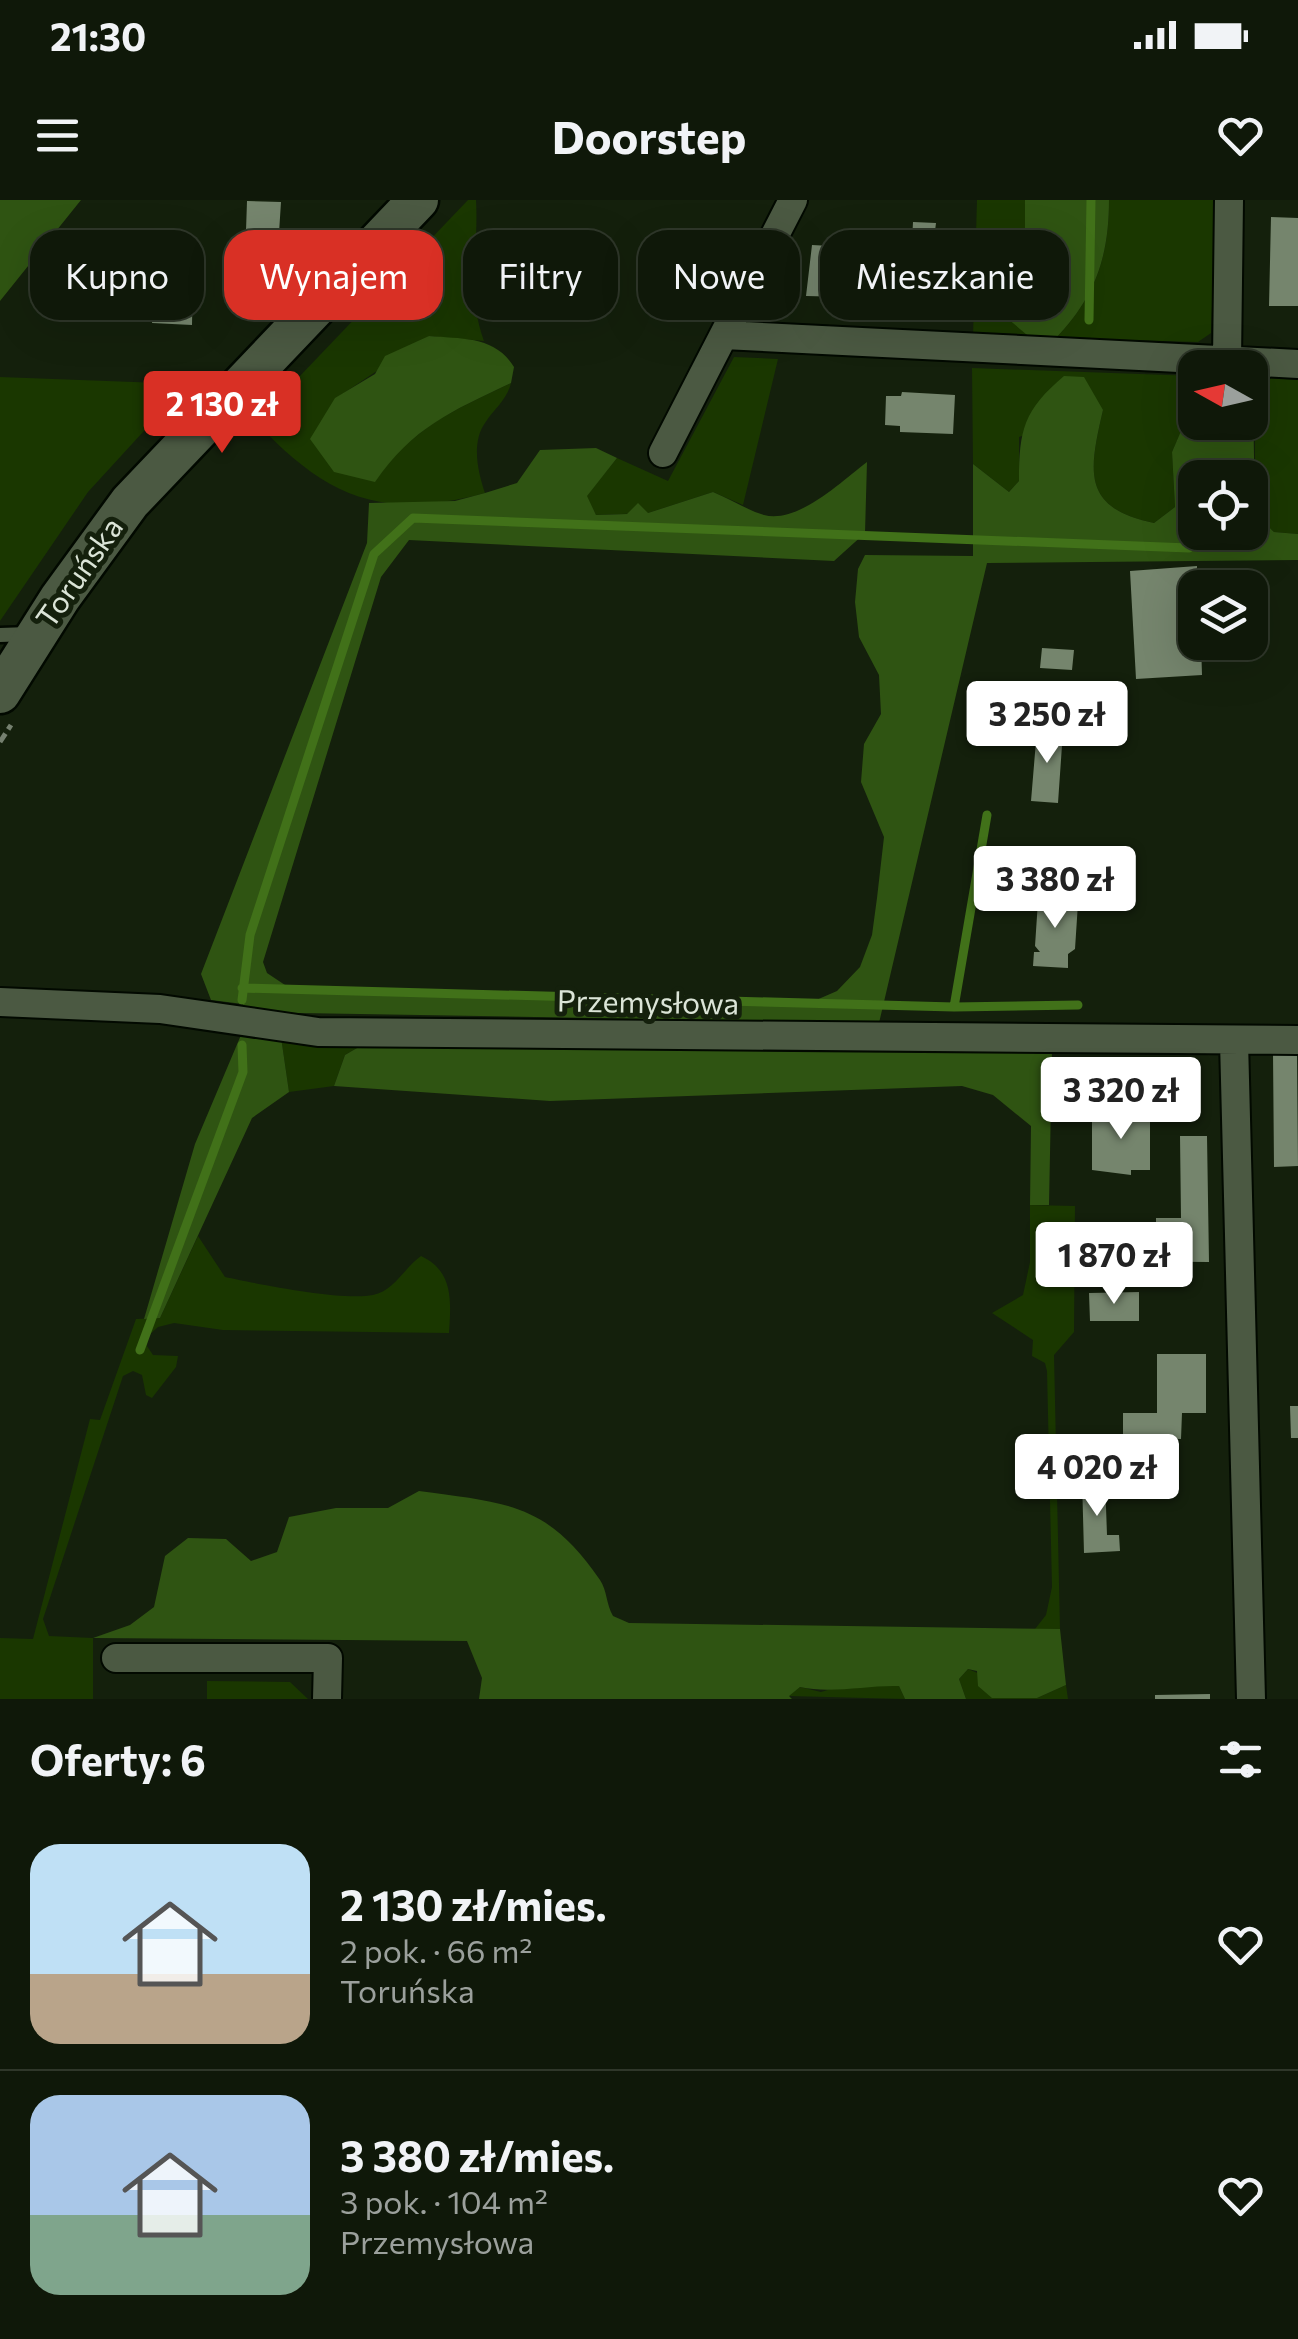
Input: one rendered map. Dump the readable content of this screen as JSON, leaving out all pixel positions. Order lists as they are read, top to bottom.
{
  "streets": {
    "main road": ["Toruńska"],
    "street": ["Przemysłowa"]
  },
  "north": "left",
  "page": {
    "status": "21:30",
    "header": "Doorstep",
    "chip": [
      "Kupno",
      "Wynajem",
      "Filtry",
      "Nowe",
      "Mieszkanie"
    ],
    "price": [
      "2 130 zł",
      "3 250 zł",
      "3 380 zł",
      "3 320 zł",
      "1 870 zł",
      "4 020 zł"
    ],
    "heading": "Oferty: 6",
    "list": [
      {
        "name": "2 130 zł/mies.",
        "note": "2 pok. · 66 m² · Toruńska"
      },
      {
        "name": "3 380 zł/mies.",
        "note": "3 pok. · 104 m² · Przemysłowa"
      }
    ]
  }
}
